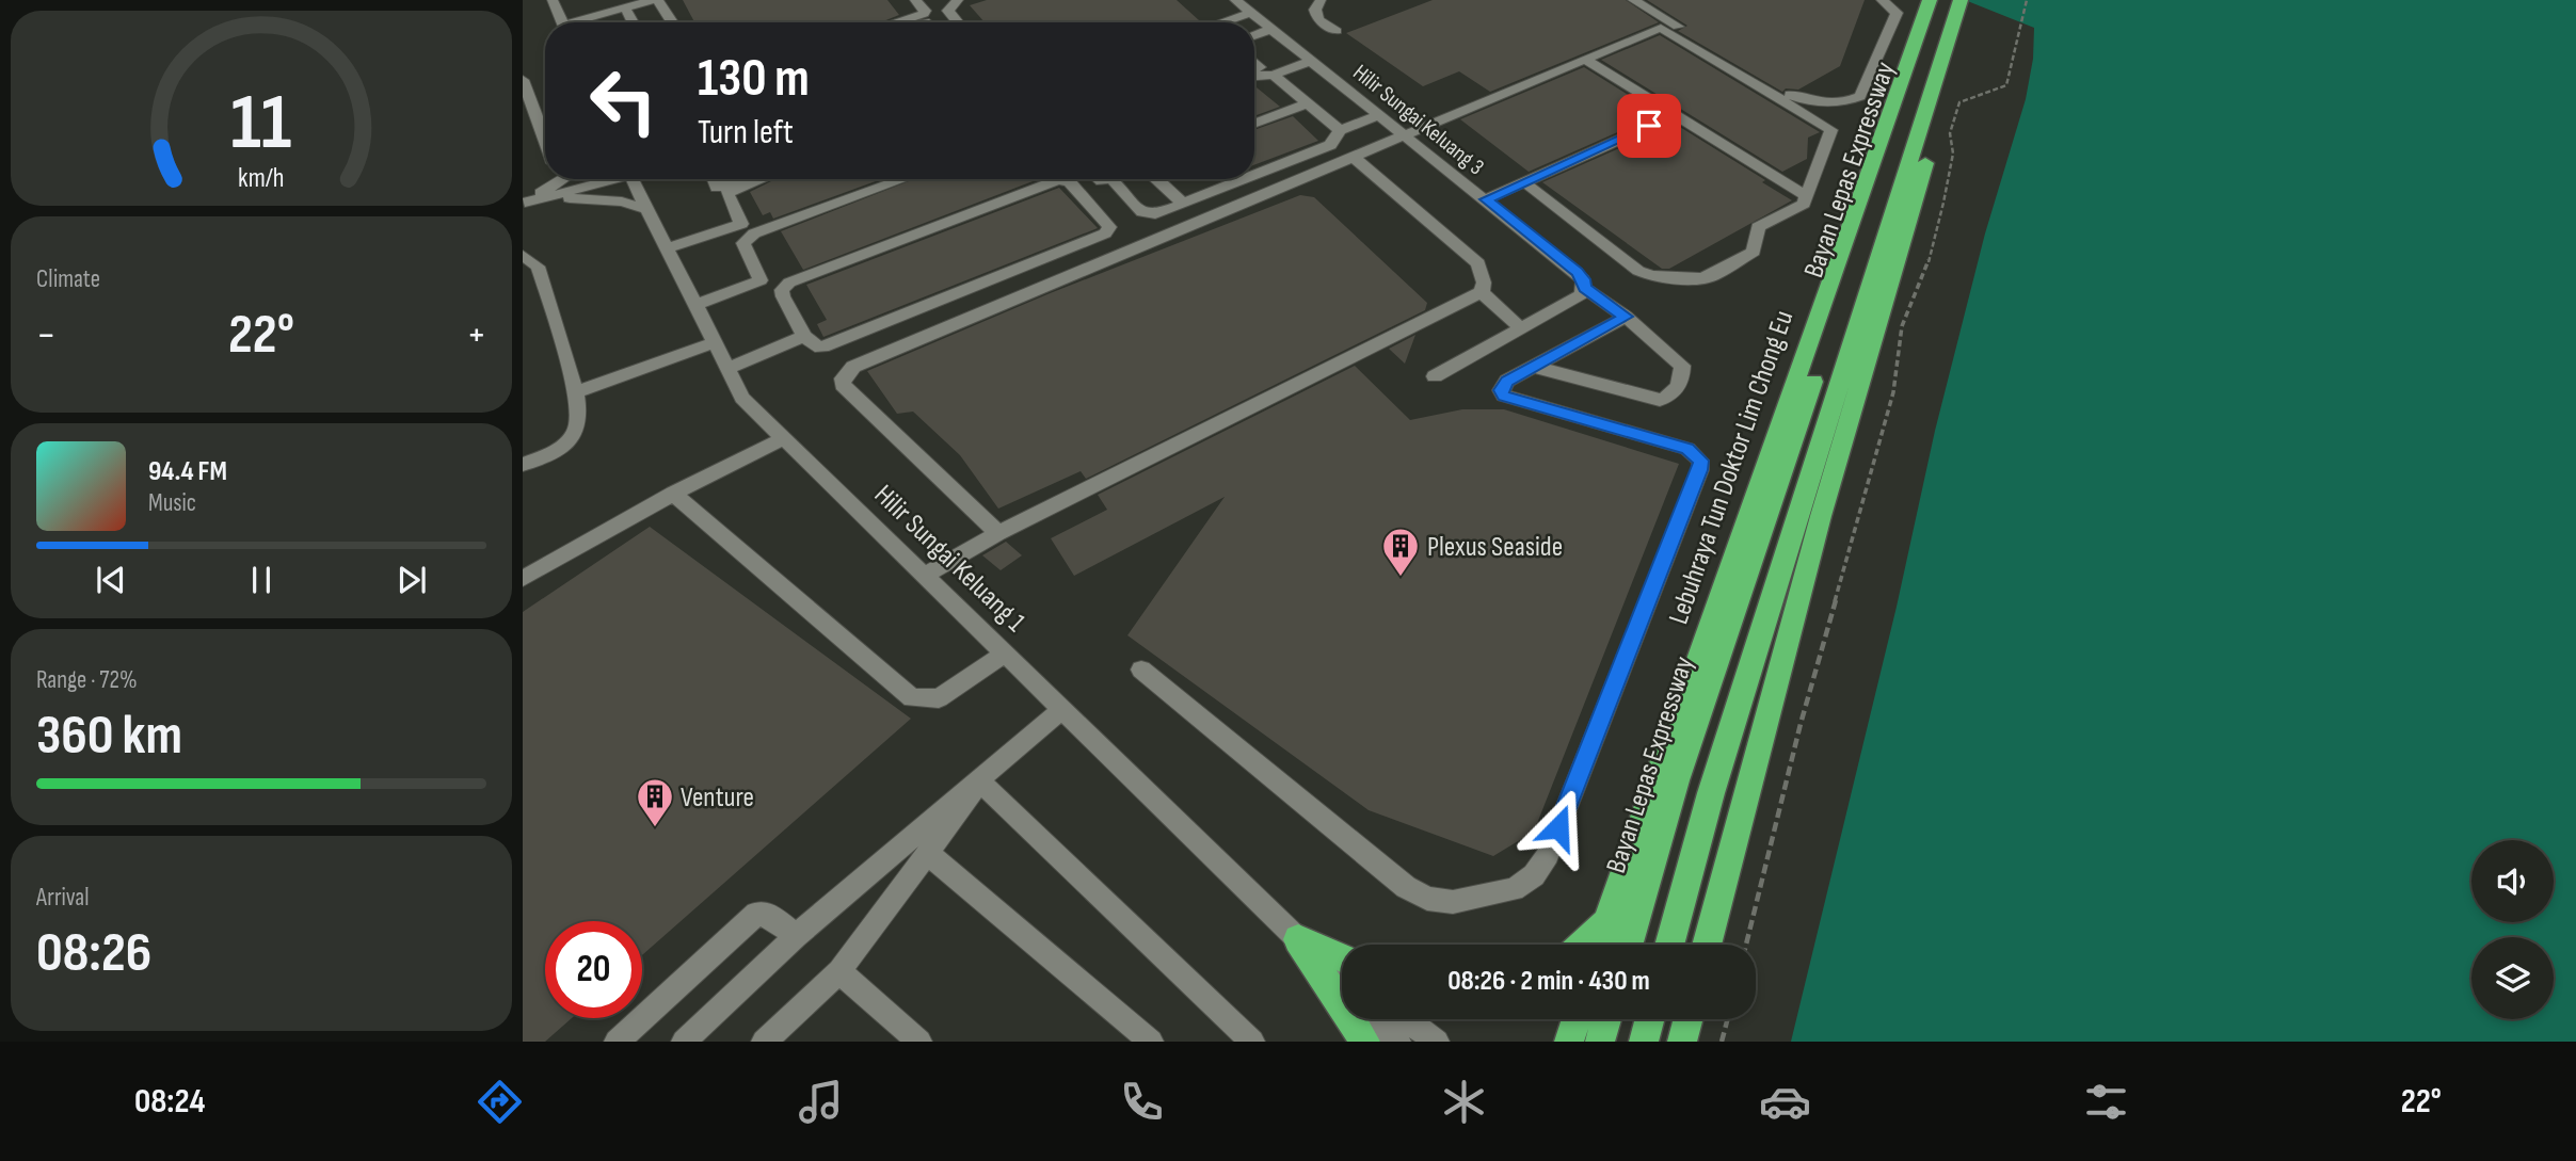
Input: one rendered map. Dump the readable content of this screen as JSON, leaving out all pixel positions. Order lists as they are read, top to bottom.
{
  "streets": {
    "highway": ["Bayan Lepas Expressway", "Lebuhraya Tun Doktor Lim Chong Eu"],
    "street": ["Hilir Sungai Keluang 3", "Hilir Sungai Keluang 1"]
  },
  "places": {
    "building": ["Plexus Seaside", "Venture"]
  },
  "page": {
    "turn": ["130 m", "Turn left"],
    "tile": [
      "Climate",
      ["Range · 72%", "360 km"],
      ["Arrival", "08:26"]
    ],
    "heat": ["−", "22°", "+"],
    "song": ["94.4 FM", "Music"],
    "limit": "20",
    "trip": "08:26 · 2 min · 430 m",
    "tabs": ["08:24", "22°"],
    "gauge": ["11", "km/h"]
  }
}
